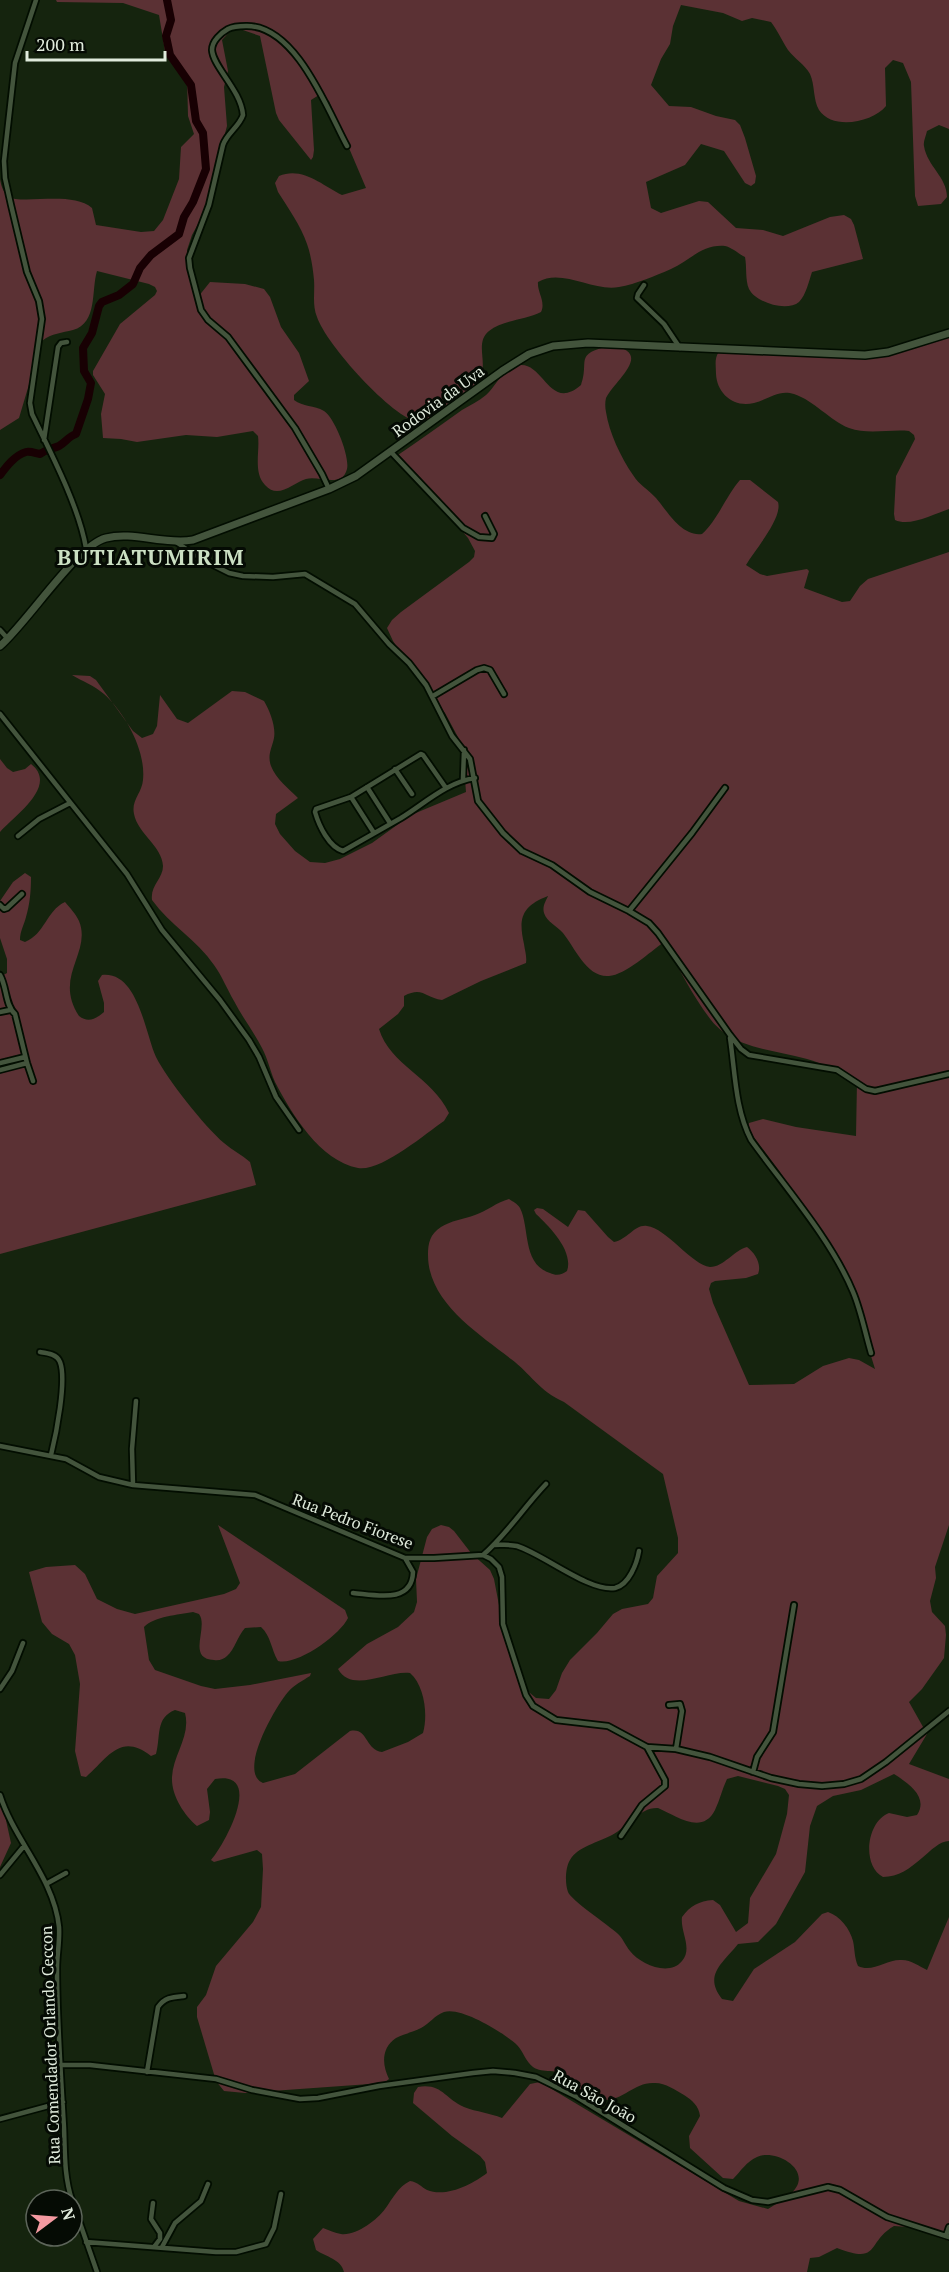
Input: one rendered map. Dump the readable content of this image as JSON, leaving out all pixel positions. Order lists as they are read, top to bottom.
{
  "streets": {
    "street": [
      "Rodovia da Uva",
      "Rua Pedro Fiorese",
      "Rua Comendador Orlando Ceccon",
      "Rua São João"
    ]
  },
  "crossings": [
    ["Rua Comendador Orlando Ceccon", "Rua São João"]
  ],
  "districts": ["BUTIATUMIRIM"],
  "scale_bar": "200 m",
  "north": "right"
}
